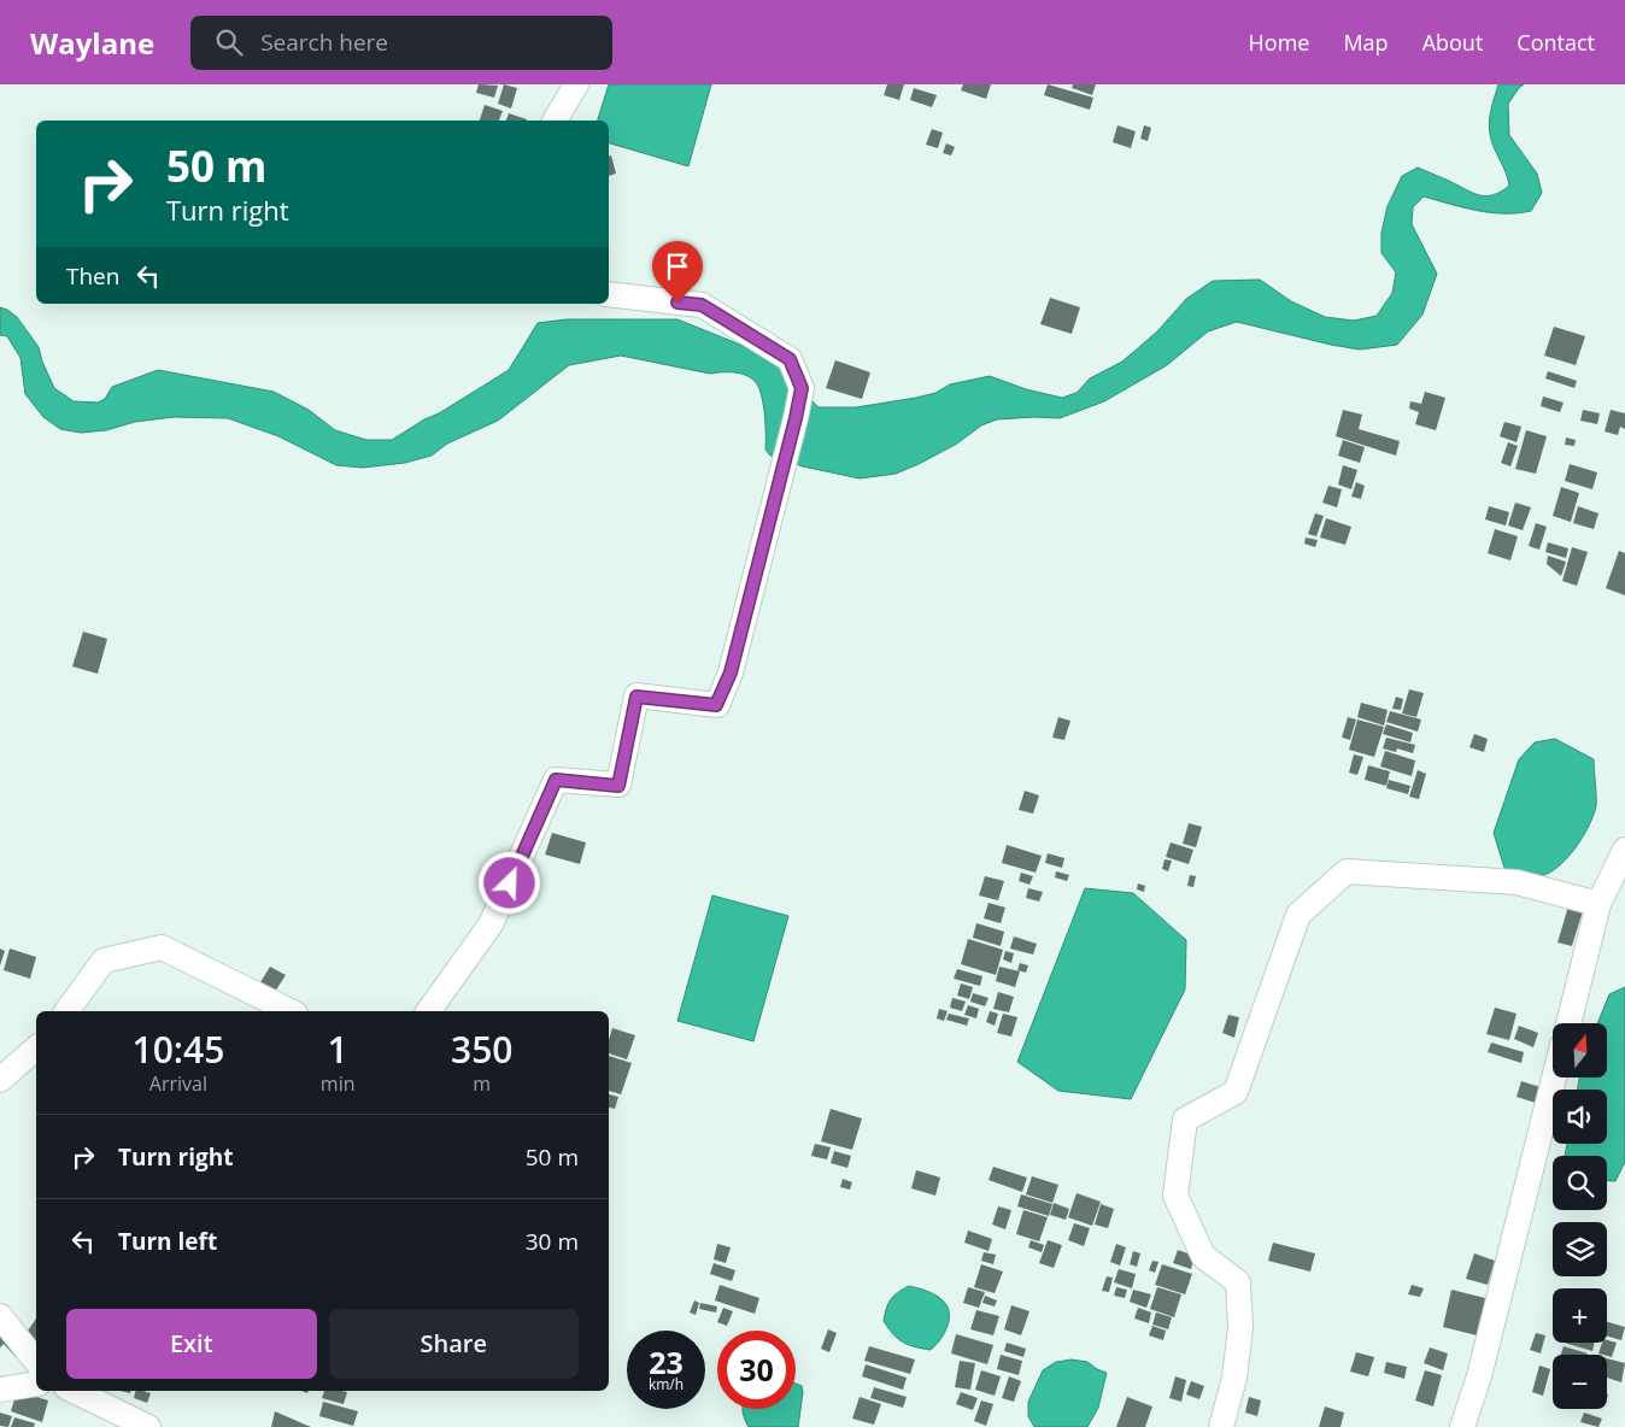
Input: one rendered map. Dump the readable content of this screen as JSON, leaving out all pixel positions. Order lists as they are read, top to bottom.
{
  "north": "top",
  "page": {
    "header": "Waylane",
    "search": "Search here",
    "nav": [
      "Home",
      "Map",
      "About",
      "Contact"
    ],
    "turn": ["50 m", "Turn right"],
    "then": "Then",
    "eta": [
      "10:45",
      "Arrival",
      "1",
      "min",
      "350",
      "m"
    ],
    "map_buttons": ["+", "−"],
    "list": [
      {
        "name": "Turn right",
        "value": "50 m"
      },
      {
        "name": "Turn left",
        "value": "30 m"
      }
    ],
    "buttons": ["Exit", "Share"],
    "speed": "23 km/h",
    "limit": "30"
  }
}
